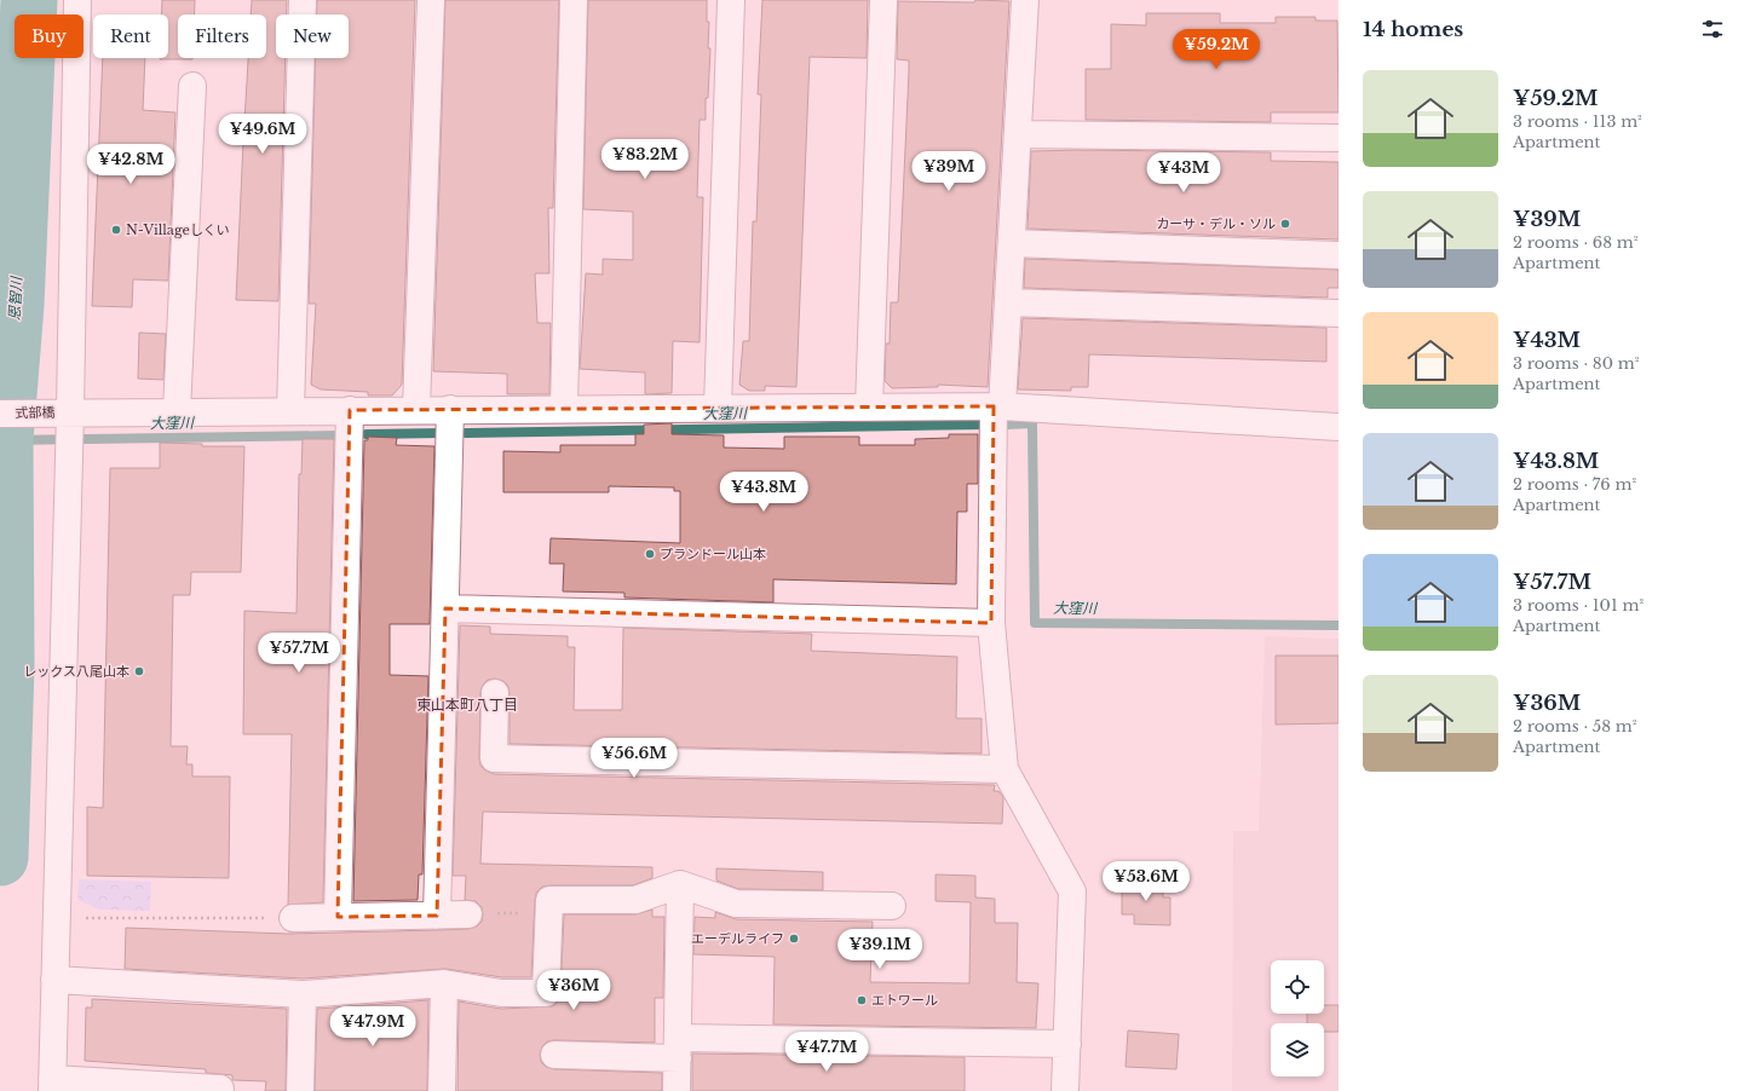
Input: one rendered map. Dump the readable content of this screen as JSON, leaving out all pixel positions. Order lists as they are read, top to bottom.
{
  "streets": {
    "street": ["式部橋"]
  },
  "districts": ["東山本町八丁目"],
  "water": ["恩智川", "大窪川"],
  "places": [
    "カーサ・デル・ソル",
    "N-Villageしくい",
    "プランドール山本",
    "レックス八尾山本",
    "エーデルライフ",
    "エトワール"
  ],
  "page": {
    "heading": "14 homes",
    "chip": [
      "Buy",
      "Rent",
      "Filters",
      "New"
    ],
    "price": [
      "¥59.2M",
      "¥49.6M",
      "¥83.2M",
      "¥42.8M",
      "¥39M",
      "¥43M",
      "¥43.8M",
      "¥57.7M",
      "¥56.6M",
      "¥53.6M",
      "¥39.1M",
      "¥36M",
      "¥47.9M",
      "¥47.7M"
    ],
    "list": [
      {
        "name": "¥59.2M",
        "note": "3 rooms · 113 m² · Apartment"
      },
      {
        "name": "¥39M",
        "note": "2 rooms · 68 m² · Apartment"
      },
      {
        "name": "¥43M",
        "note": "3 rooms · 80 m² · Apartment"
      },
      {
        "name": "¥43.8M",
        "note": "2 rooms · 76 m² · Apartment"
      },
      {
        "name": "¥57.7M",
        "note": "3 rooms · 101 m² · Apartment"
      },
      {
        "name": "¥36M",
        "note": "2 rooms · 58 m² · Apartment"
      }
    ]
  }
}
